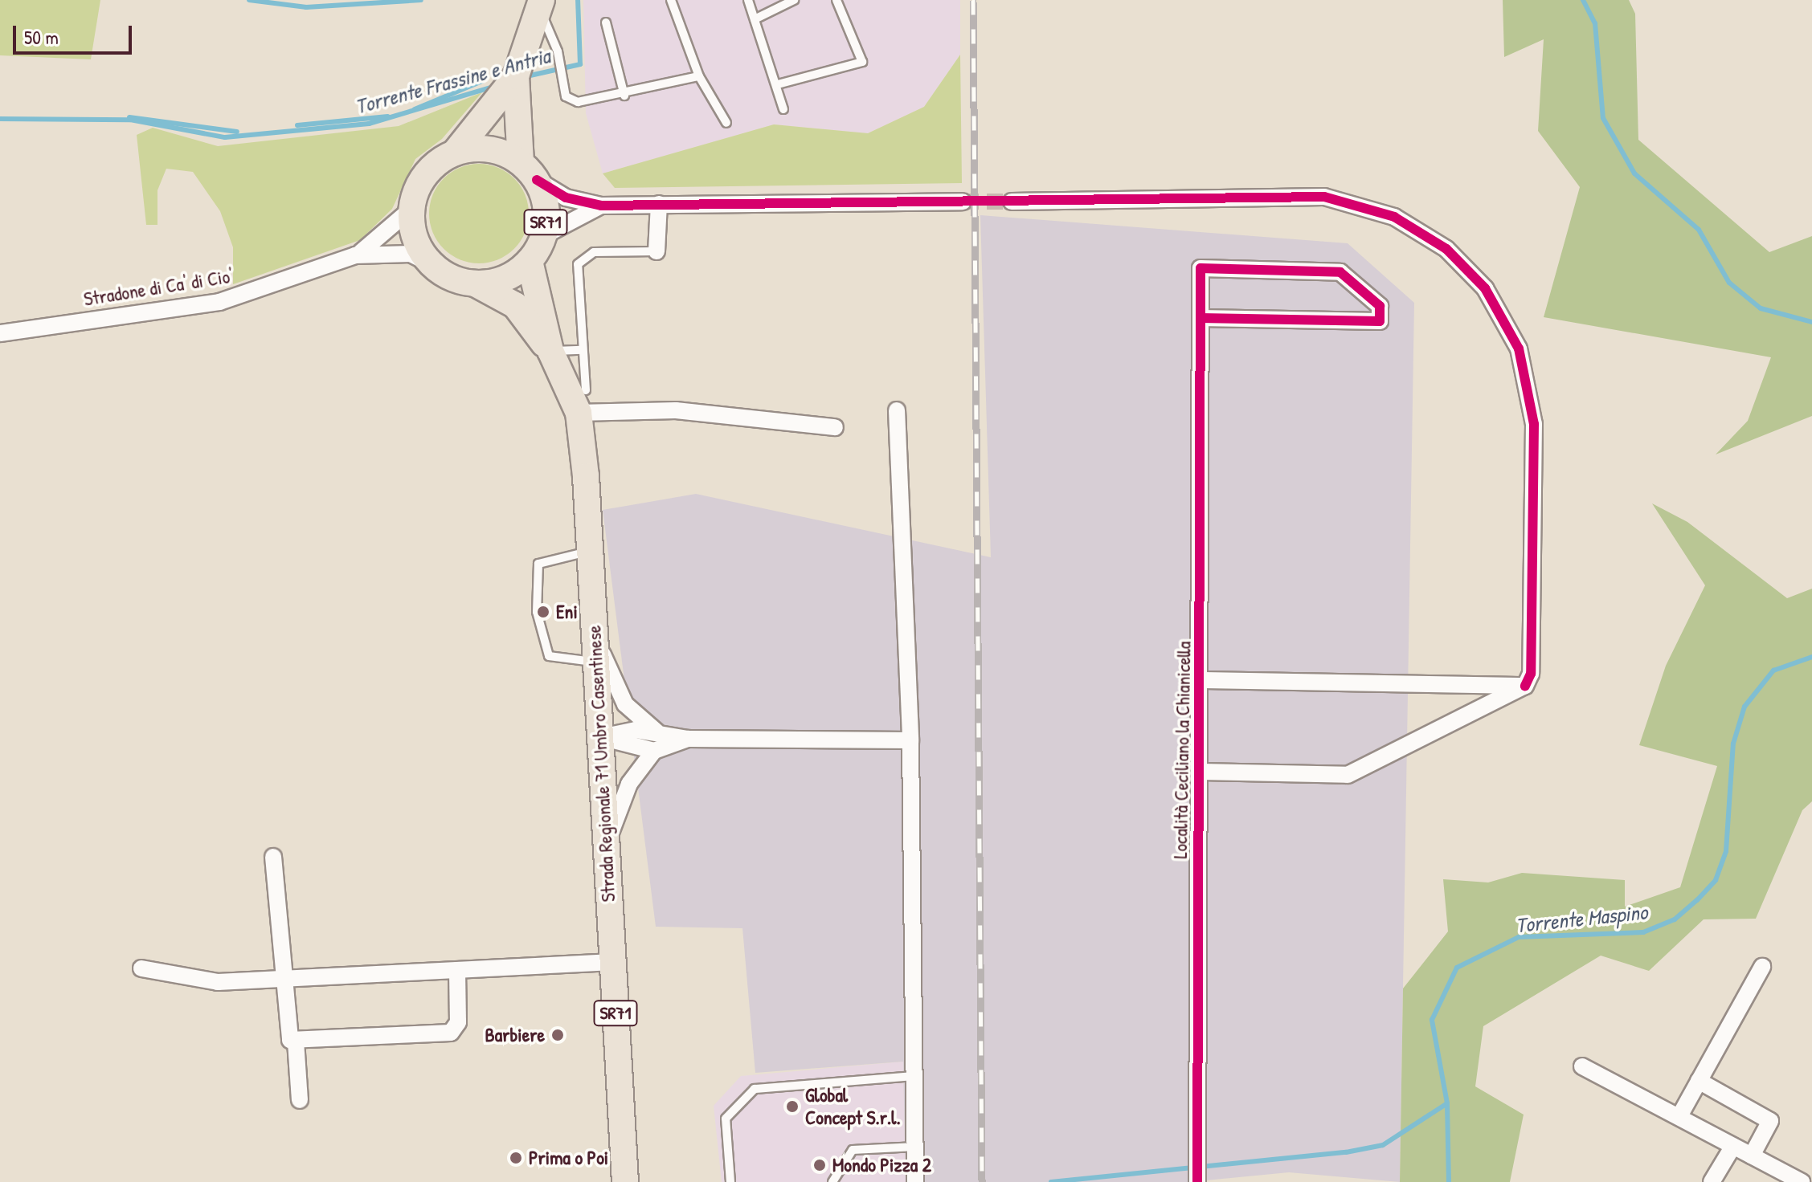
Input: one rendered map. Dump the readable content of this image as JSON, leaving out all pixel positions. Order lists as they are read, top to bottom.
{
  "streets": {
    "main road": ["SR71", "Strada Regionale 71 Umbro Casentinese"],
    "street": ["Stradone di Ca' di Cio'", "Località Ceciliano la Chianicella"]
  },
  "crossings": [
    ["SR71", "Strada Regionale 71 Umbro Casentinese"]
  ],
  "water": ["Torrente Frassine e Antria", "Torrente Maspino"],
  "places": [
    "Eni",
    "Barbiere",
    "Global Concept S.r.l.",
    "Prima o Poi",
    "Mondo Pizza 2"
  ],
  "scale_bar": "50 m"
}
